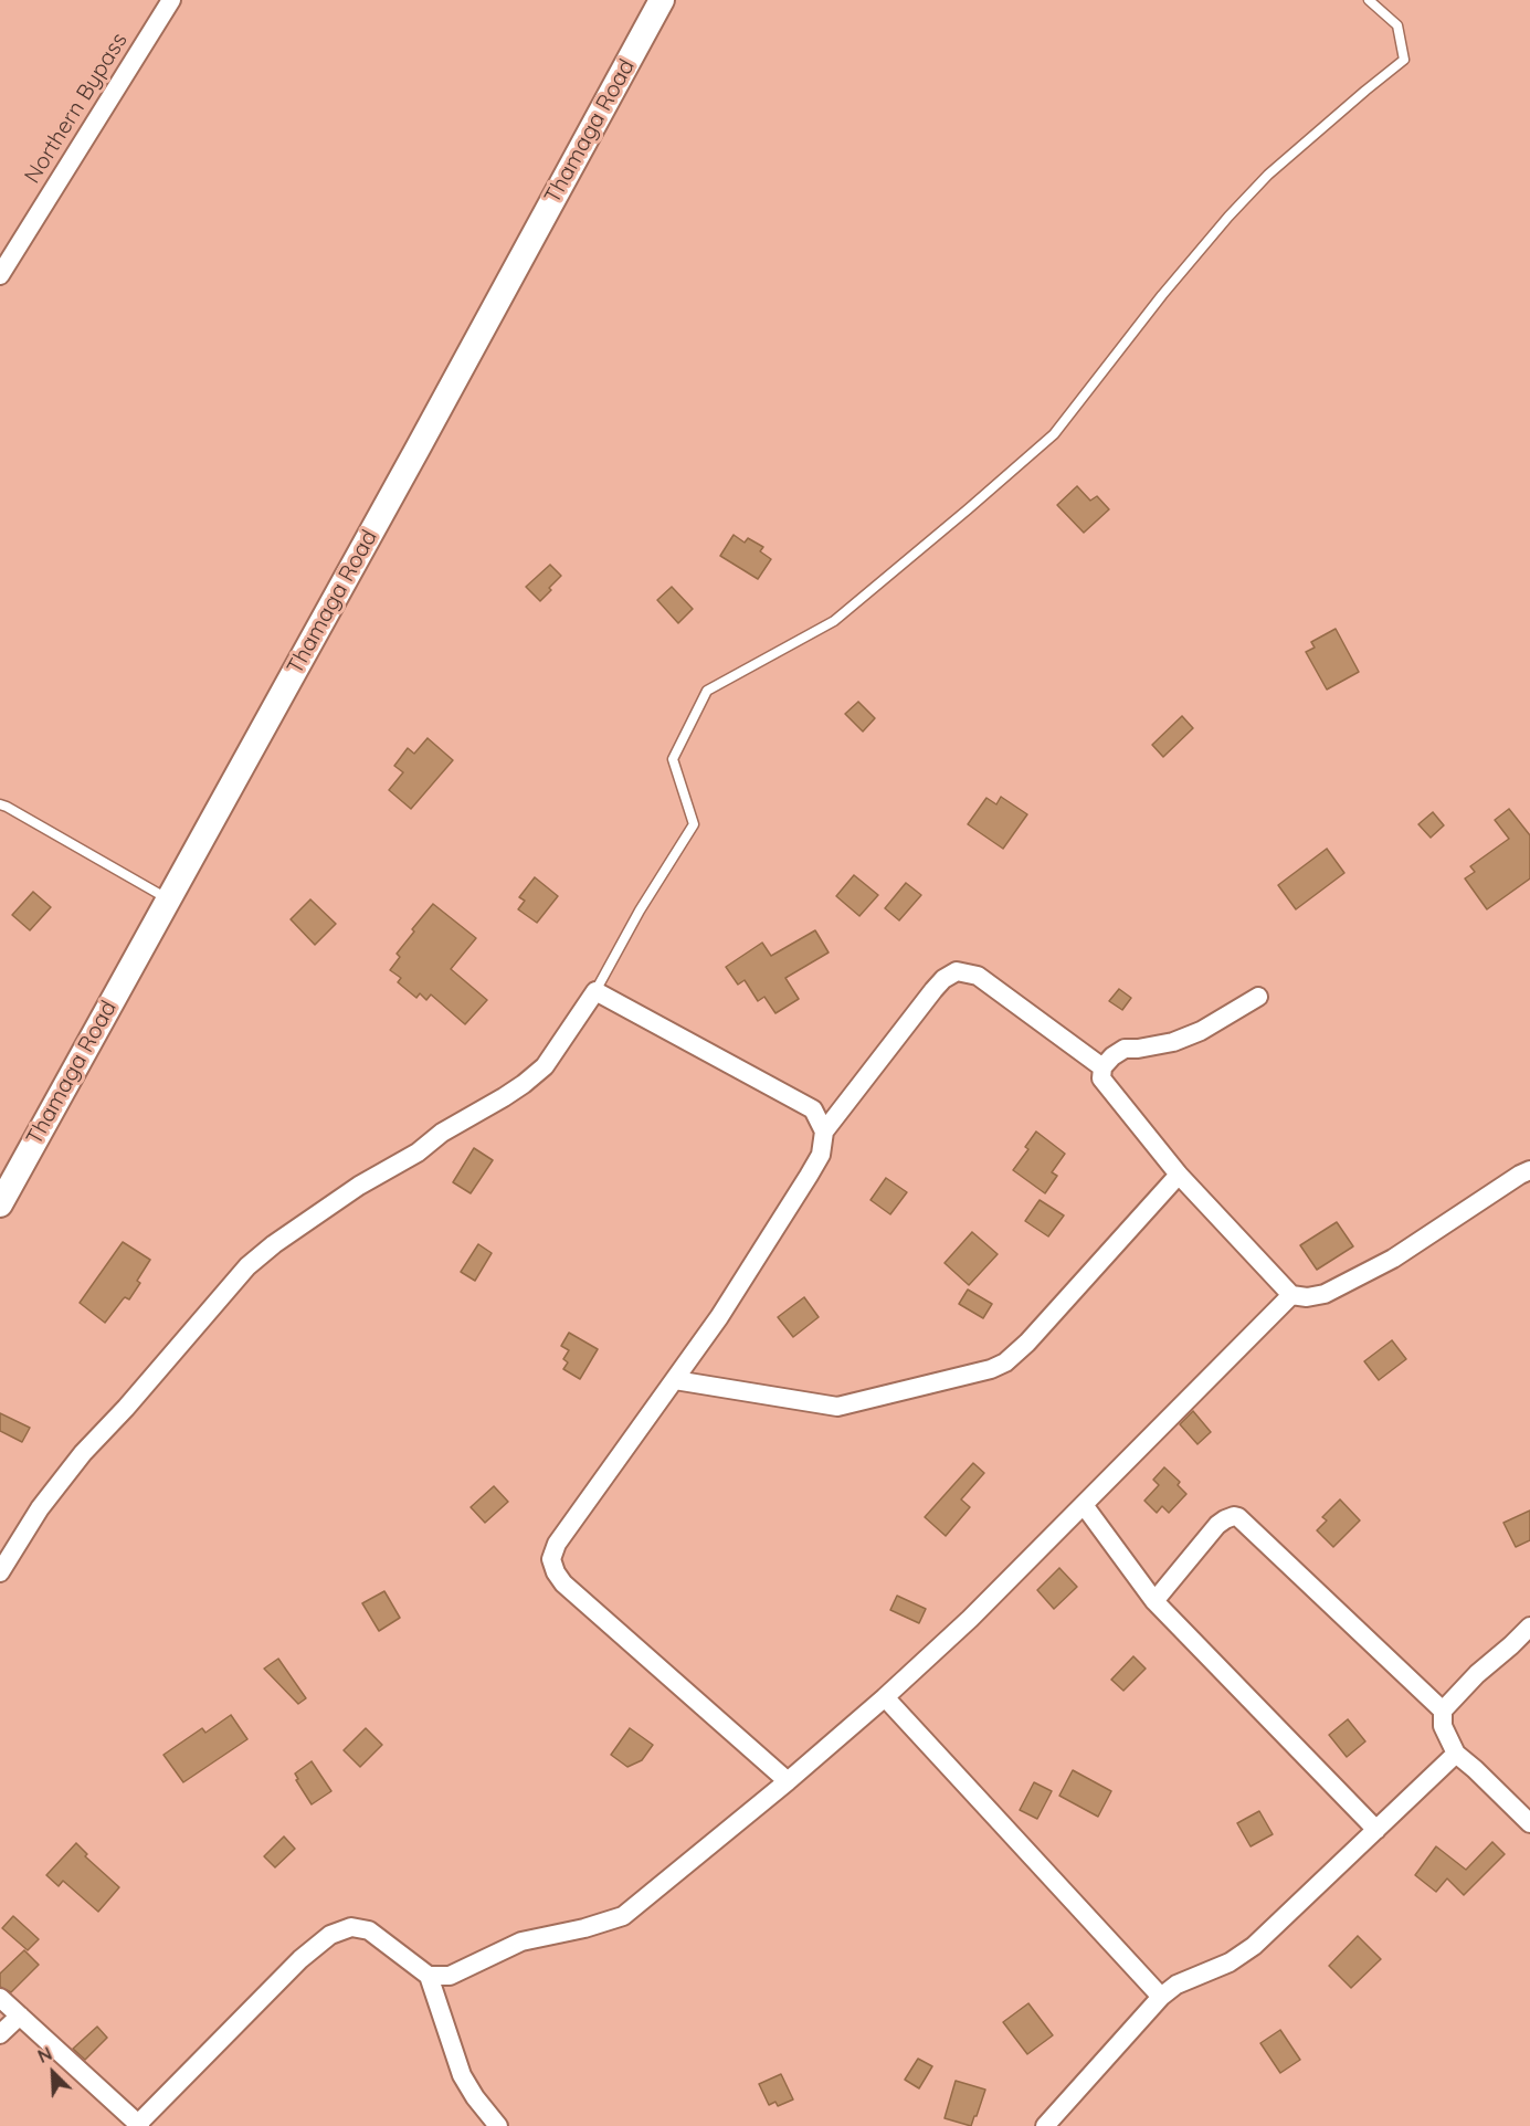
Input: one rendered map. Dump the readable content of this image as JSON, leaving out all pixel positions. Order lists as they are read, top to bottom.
{
  "streets": {
    "main road": ["Thamaga Road"],
    "street": ["Northern Bypass"]
  },
  "north": "top left"
}
